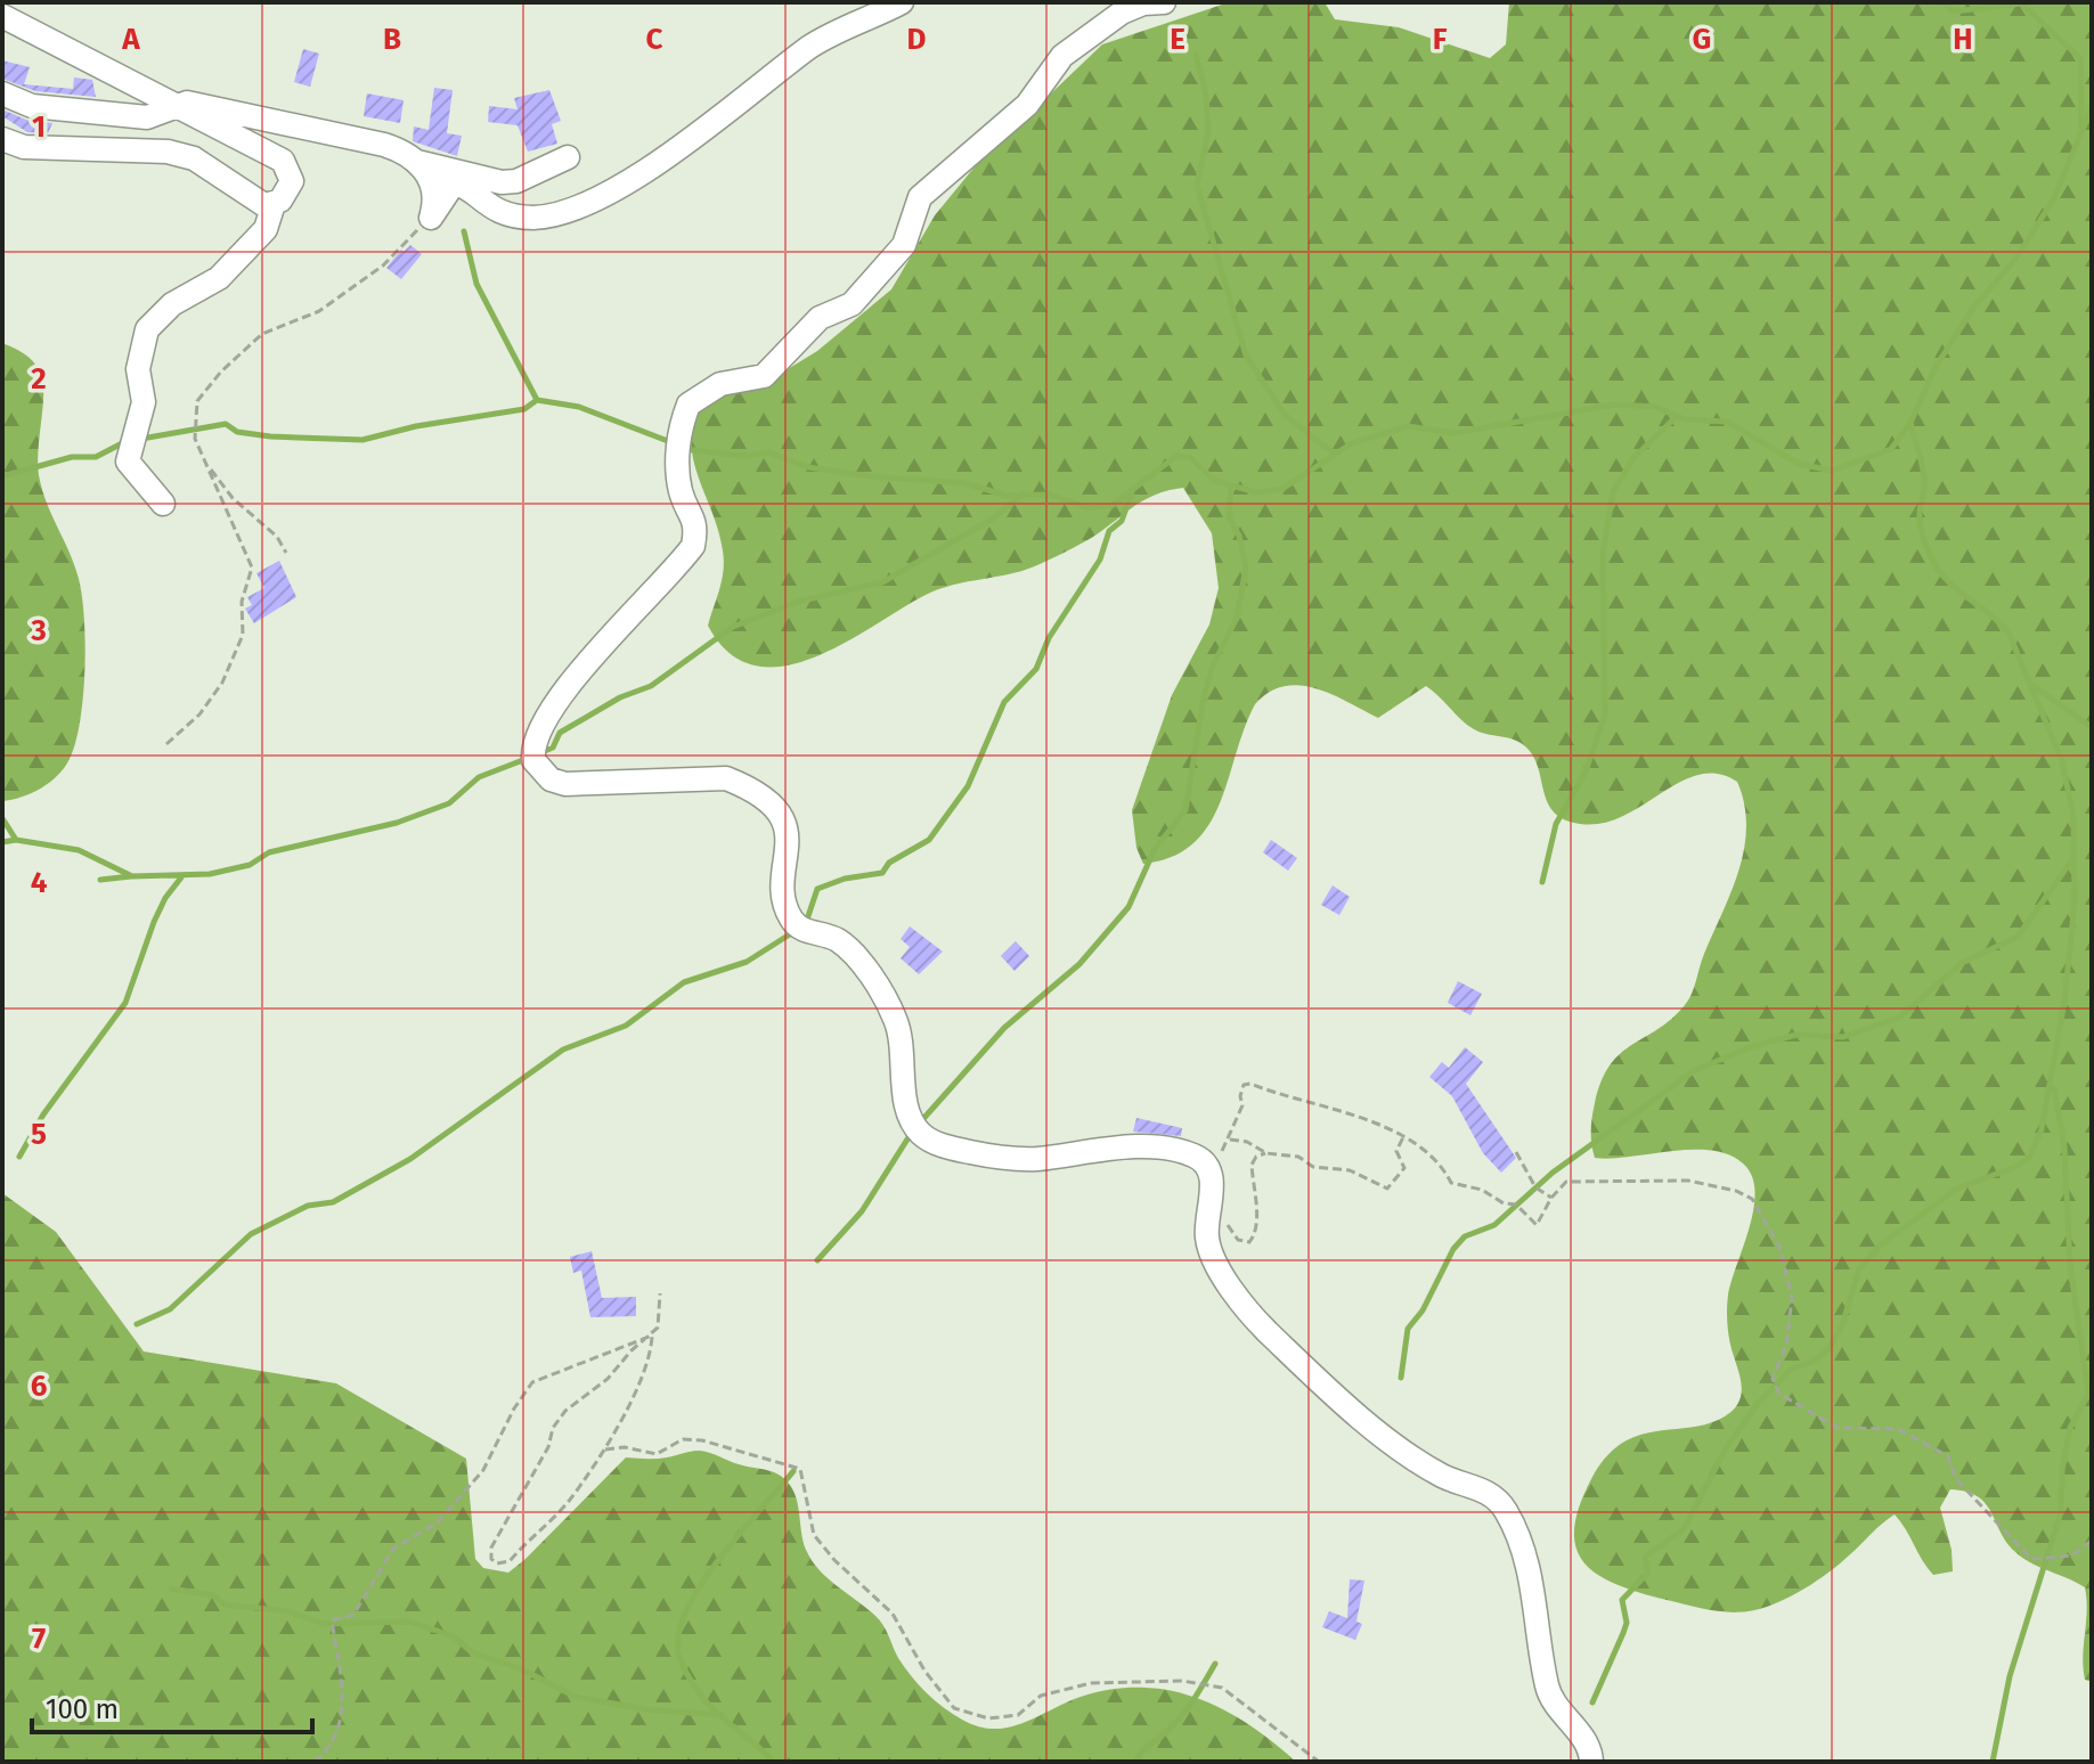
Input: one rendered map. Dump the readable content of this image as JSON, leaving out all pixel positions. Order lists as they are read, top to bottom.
{
  "scale_bar": "100 m",
  "grid": {
    "columns": [
      "A",
      "B",
      "C",
      "D",
      "E",
      "F",
      "G",
      "H"
    ],
    "rows": [
      "1",
      "2",
      "3",
      "4",
      "5",
      "6",
      "7"
    ]
  }
}
